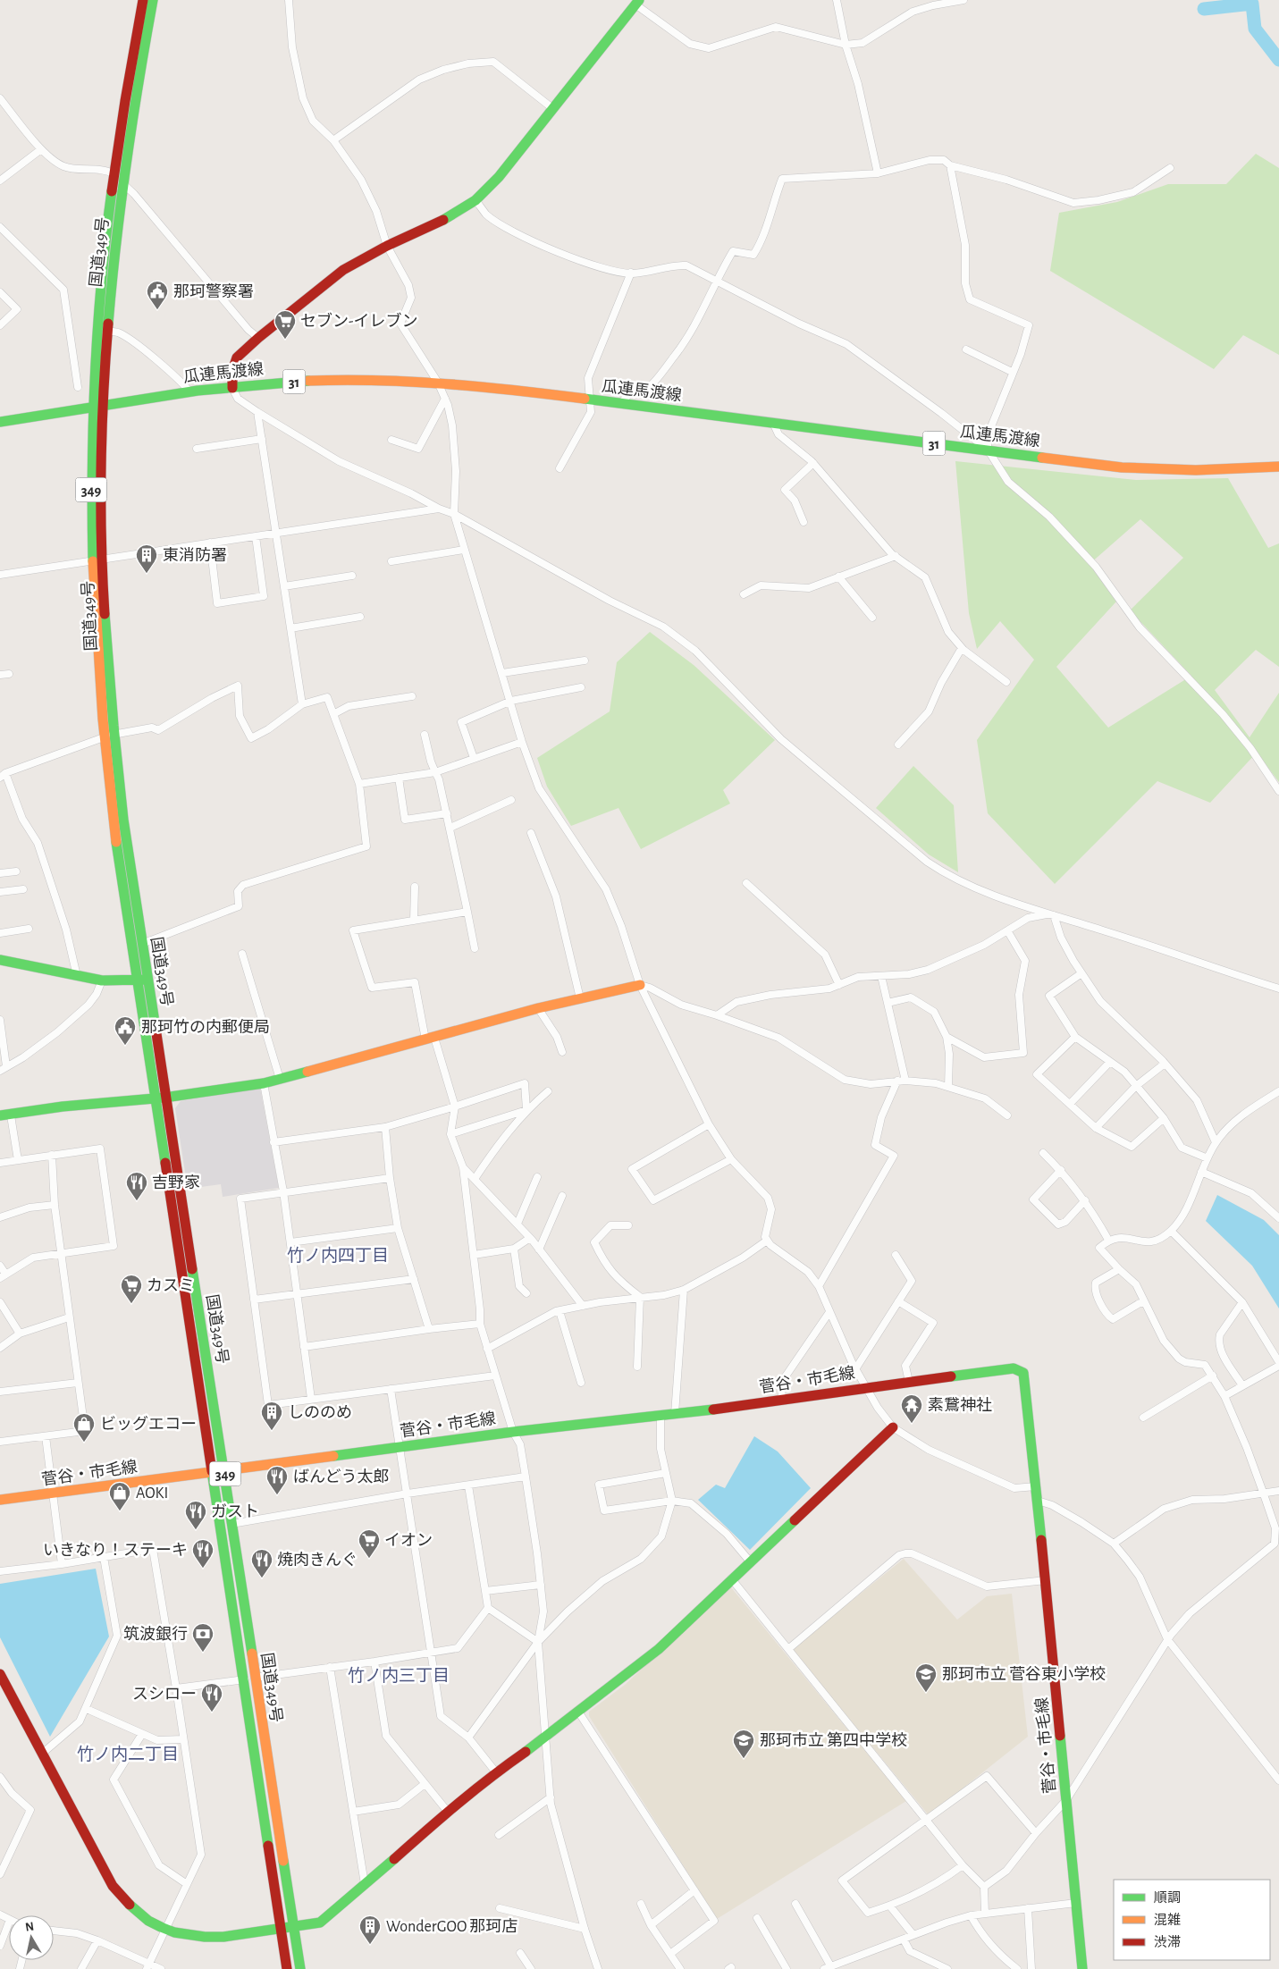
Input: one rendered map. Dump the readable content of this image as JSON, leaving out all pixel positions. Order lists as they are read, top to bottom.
{
  "streets": {
    "main road": [
      "国道349号",
      "瓜連馬渡線",
      "31",
      "349",
      "菅谷・市毛線"
    ]
  },
  "crossings": [
    ["国道349号", "瓜連馬渡線"],
    ["国道349号", "菅谷・市毛線"]
  ],
  "districts": ["竹ノ内四丁目", "竹ノ内三丁目", "竹ノ内二丁目"],
  "places": {
    "public building": ["那珂警察署", "那珂竹の内郵便局"],
    "supermarket": ["セブン-イレブン", "カスミ", "イオン"],
    "building": ["東消防署", "しののめ", "WonderGOO 那珂店"],
    "restaurant": [
      "吉野家",
      "ばんどう太郎",
      "ガスト",
      "いきなり！ステーキ",
      "焼肉きんぐ",
      "スシロー"
    ],
    "temple": ["素鵞神社"],
    "shop": ["ビッグエコー", "AOKI"],
    "bank": ["筑波銀行"],
    "school or university": ["那珂市立 菅谷東小学校", "那珂市立 第四中学校"]
  },
  "legend": ["順調", "混雑", "渋滞"],
  "north": "top"
}
